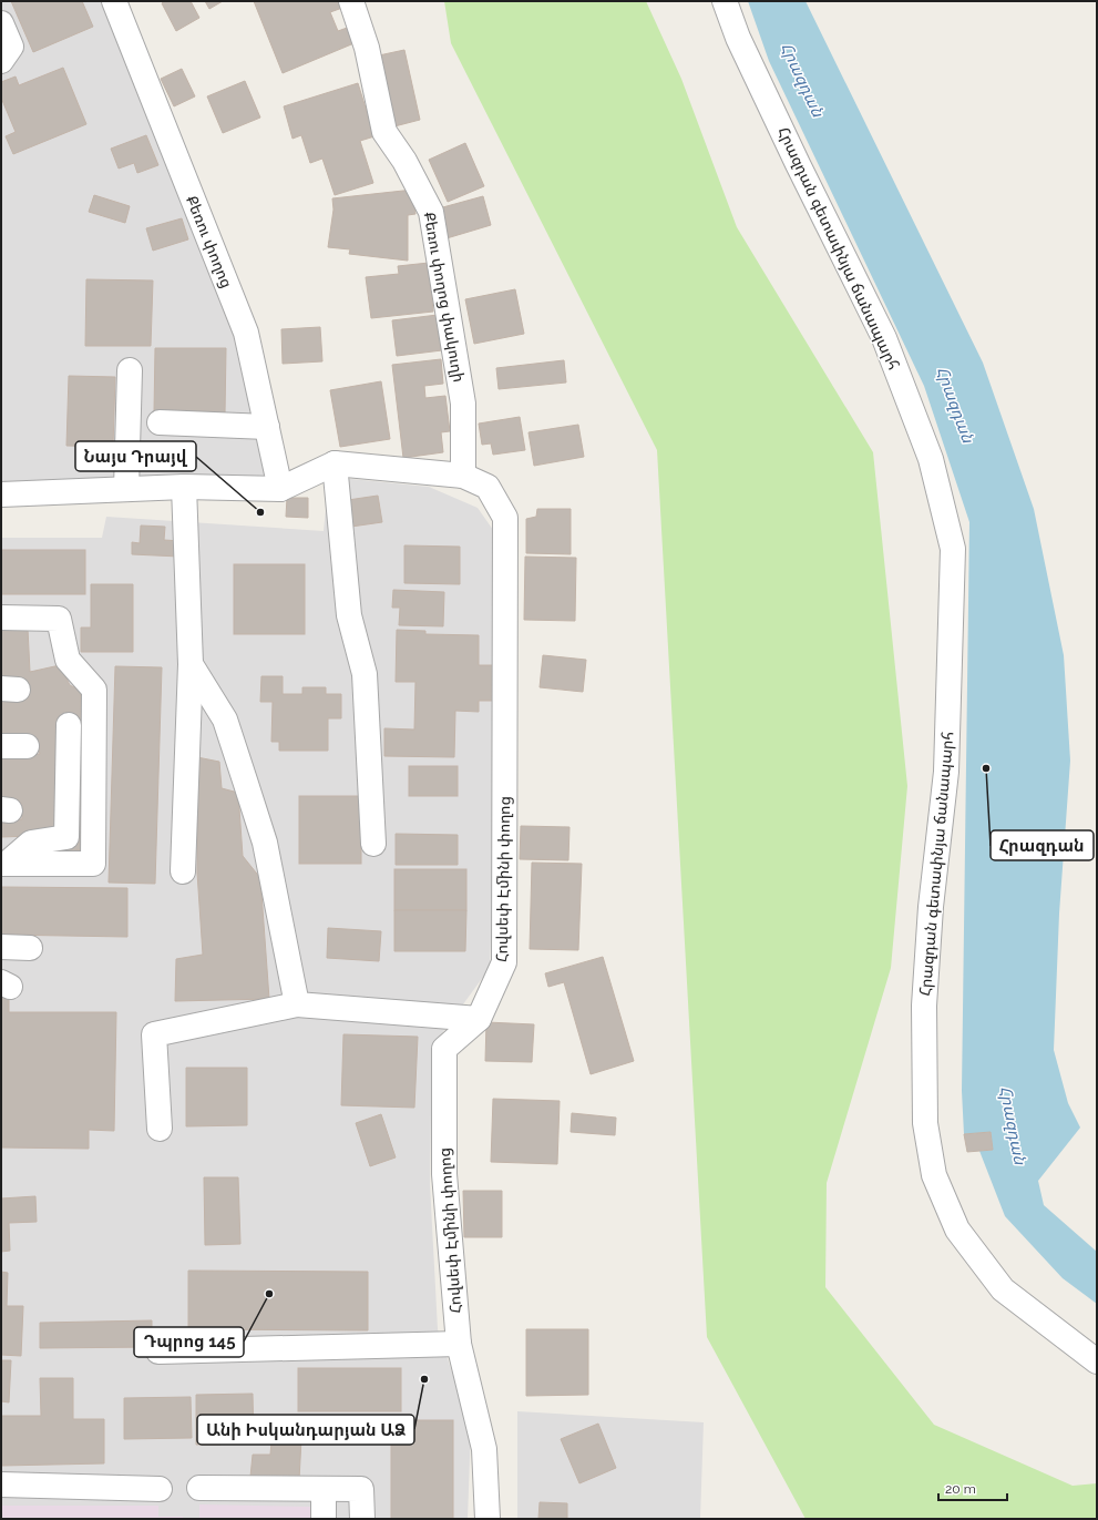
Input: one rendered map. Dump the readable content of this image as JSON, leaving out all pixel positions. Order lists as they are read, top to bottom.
{
  "streets": {
    "street": [
      "Քեռու փողոց",
      "Հրազդան գետափնյա ճանապարհ",
      "Քեռու փողոց փակուղի",
      "Հովսեփ Էմինի փողոց"
    ]
  },
  "crossings": [
    ["Քեռու փողոց փակուղի", "Հովսեփ Էմինի փողոց"]
  ],
  "water": ["Հրազդան"],
  "places": [
    "Նայս Դրայվ",
    "Հրազդան",
    "Դպրոց 145",
    "Անի Իսկանդարյան ԱՁ"
  ],
  "scale_bar": "20 m"
}
